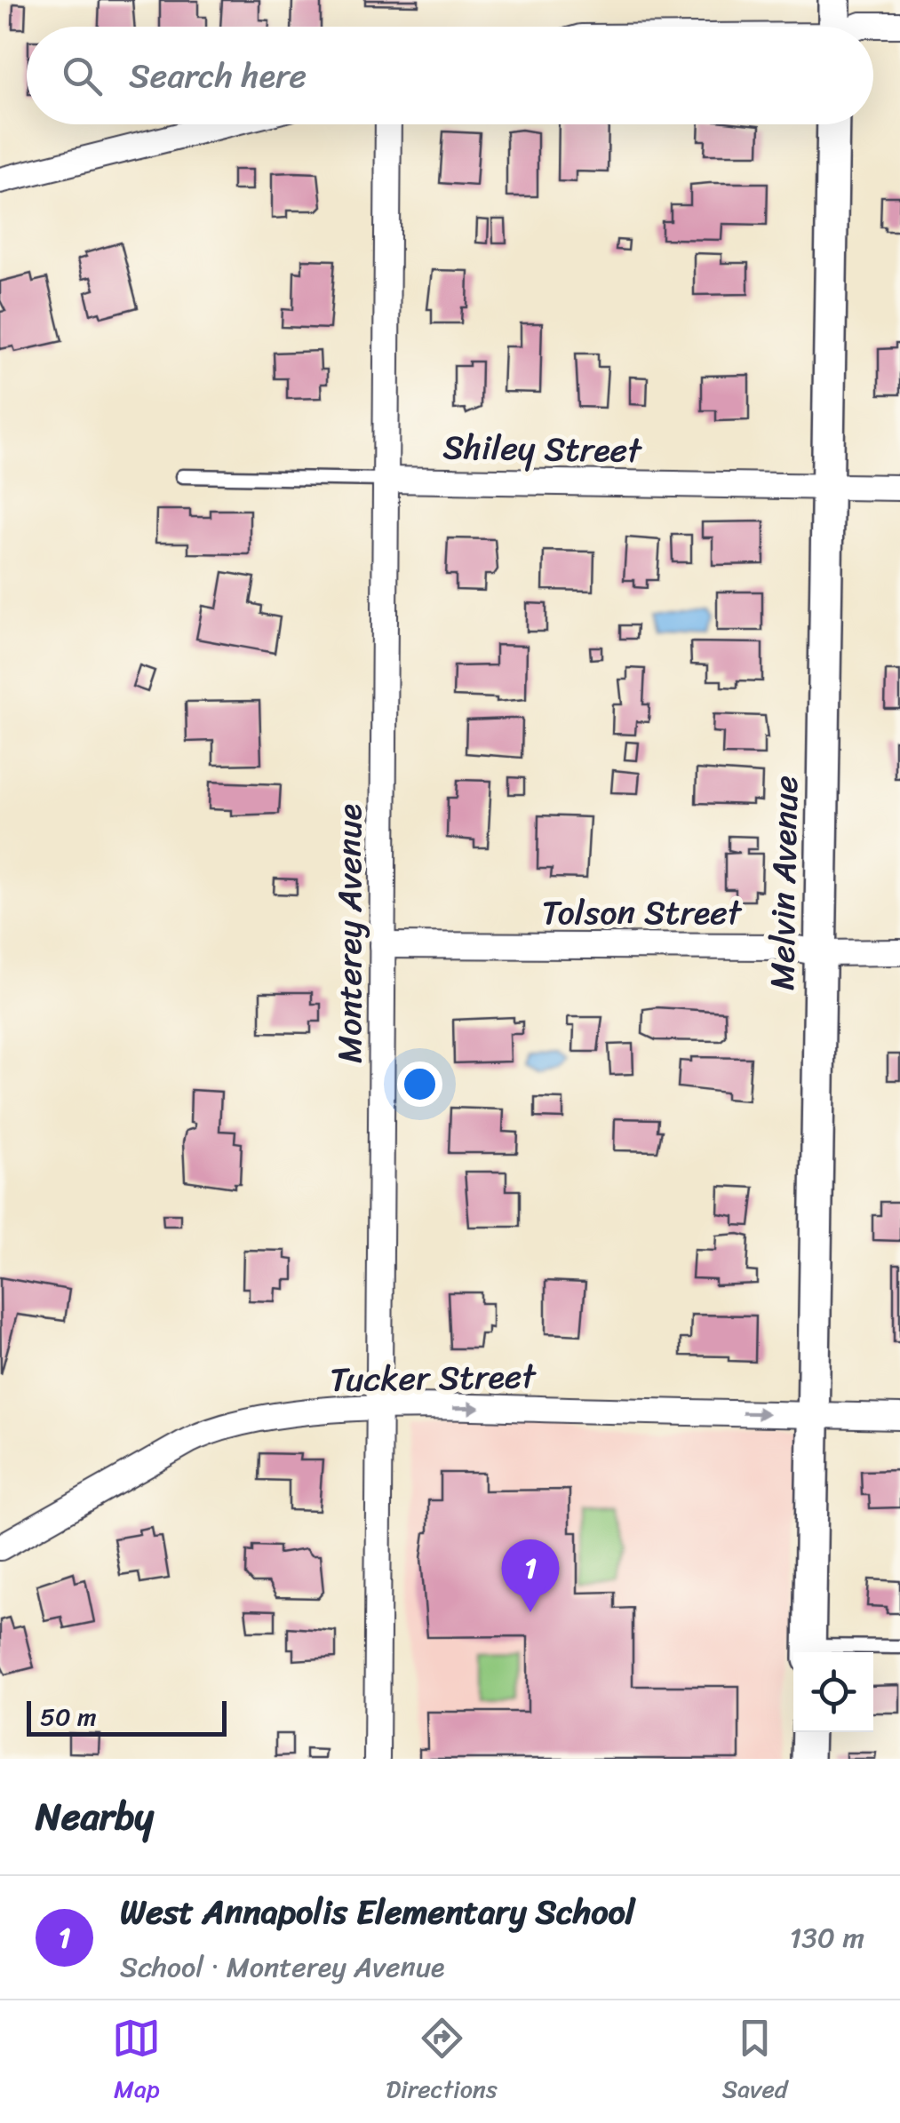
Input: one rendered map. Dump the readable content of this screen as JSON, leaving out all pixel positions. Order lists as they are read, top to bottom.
{
  "streets": {
    "street": [
      "Shiley Street",
      "Melvin Avenue",
      "Tolson Street",
      "Monterey Avenue",
      "Tucker Street"
    ]
  },
  "crossings": [
    ["Shiley Street", "Melvin Avenue"],
    ["Shiley Street", "Monterey Avenue"],
    ["Melvin Avenue", "Tolson Street"],
    ["Melvin Avenue", "Tucker Street"],
    ["Tolson Street", "Monterey Avenue"],
    ["Monterey Avenue", "Tucker Street"]
  ],
  "one_way": ["Tucker Street"],
  "scale_bar": "50 m",
  "page": {
    "search": "Search here",
    "pins": "1",
    "scale": "50 m",
    "heading": "Nearby",
    "list": [
      {
        "mark": "1",
        "name": "West Annapolis Elementary School",
        "note": "School · Monterey Avenue",
        "value": "130 m"
      }
    ],
    "nav": ["Map", "Directions", "Saved"]
  }
}
